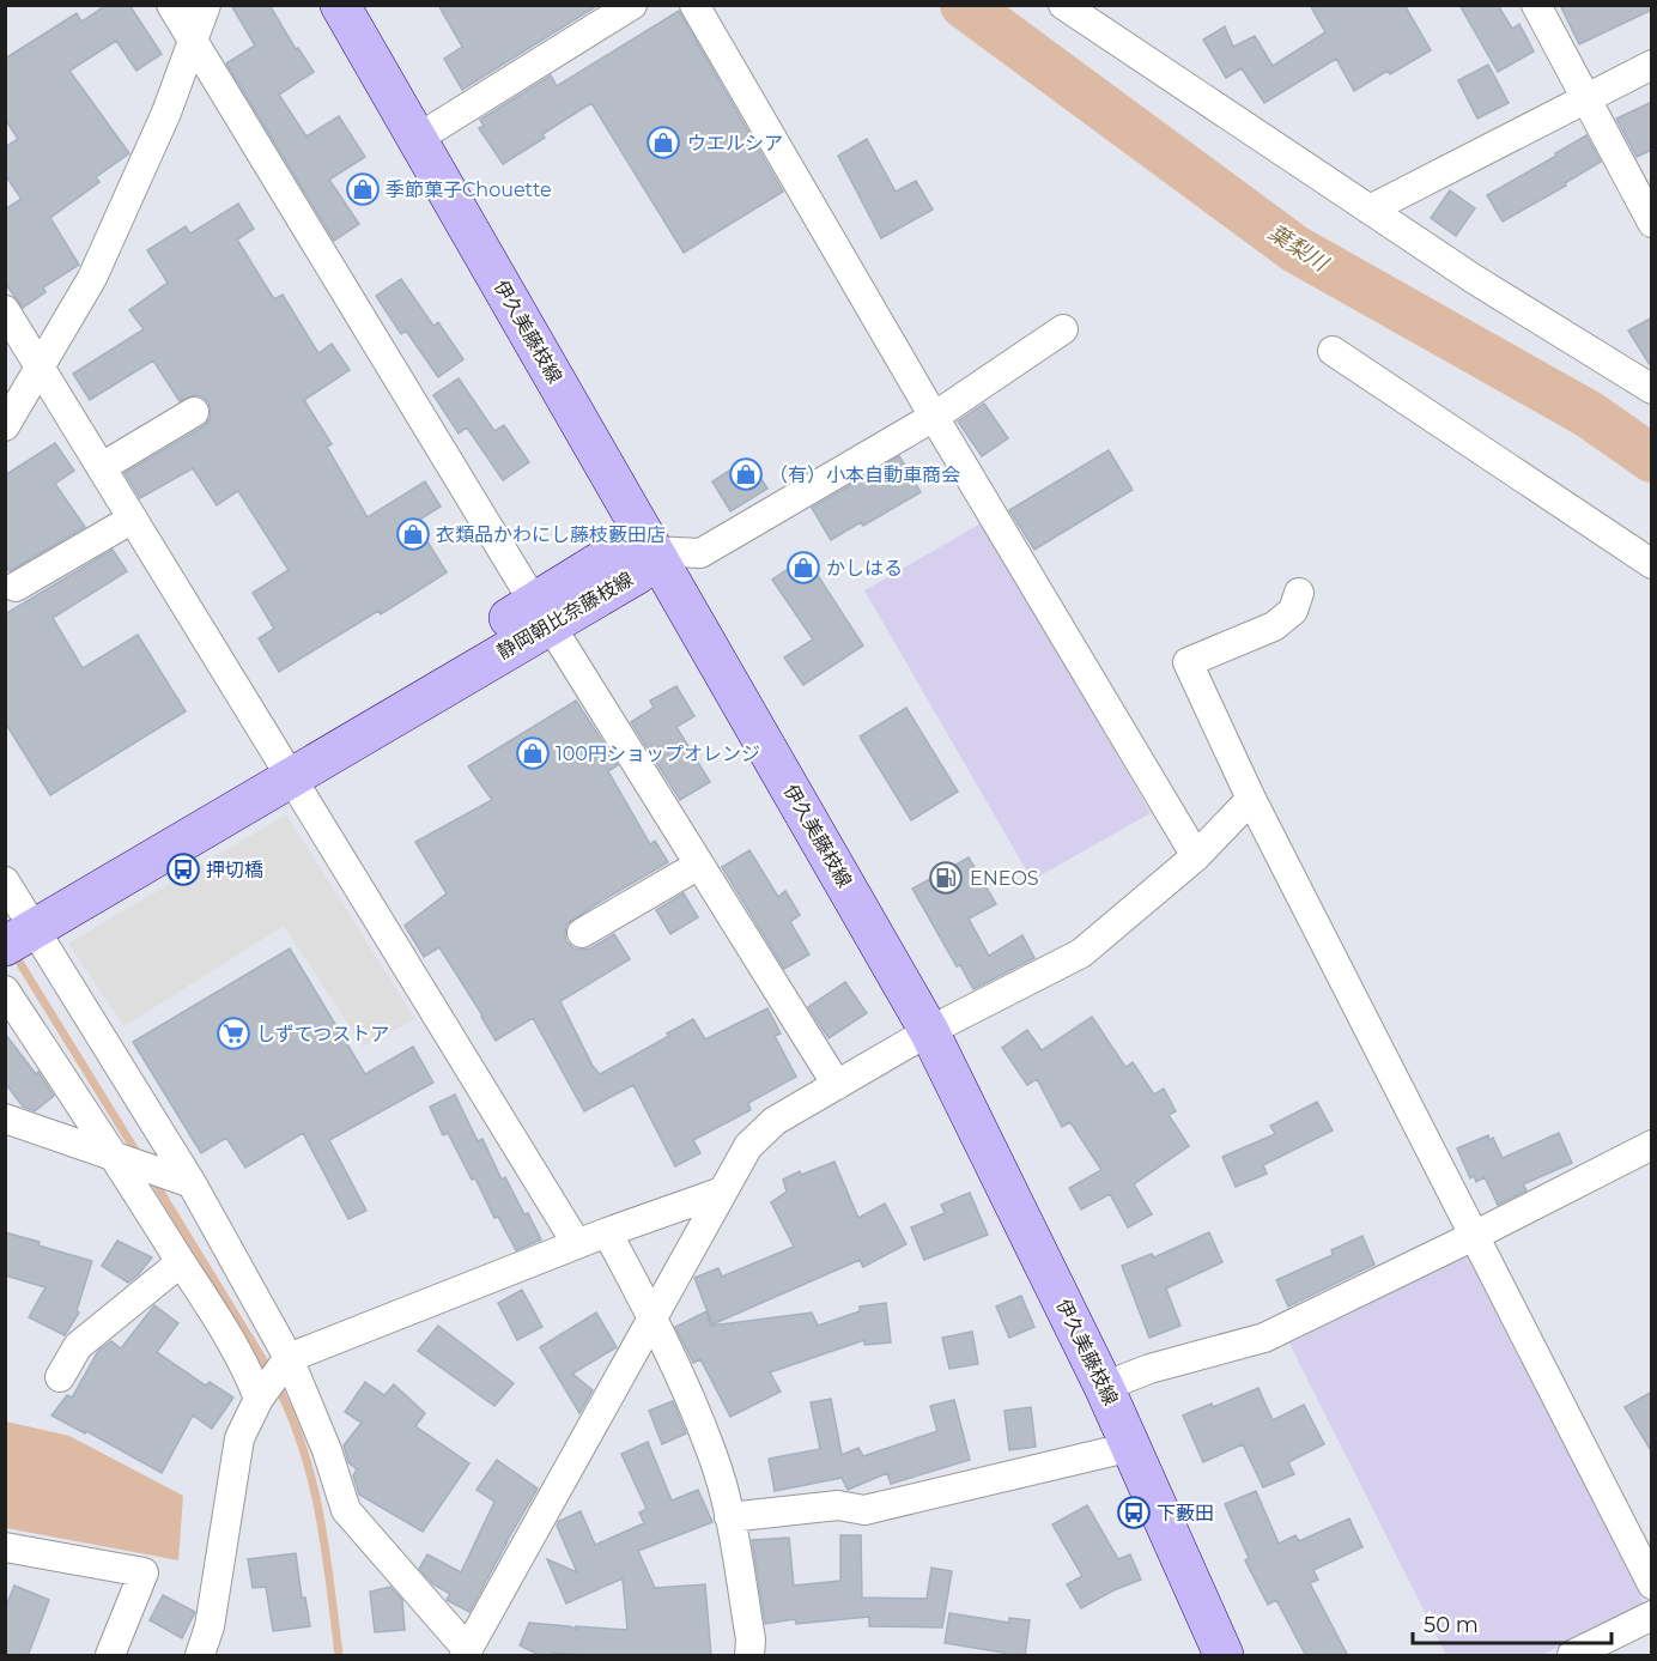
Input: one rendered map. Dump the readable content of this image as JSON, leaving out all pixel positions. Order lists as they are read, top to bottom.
{
  "streets": {
    "main road": ["伊久美藤枝線", "静岡朝比奈藤枝線"]
  },
  "crossings": [
    ["伊久美藤枝線", "静岡朝比奈藤枝線"]
  ],
  "water": ["葉梨川"],
  "places": {
    "shop": [
      "ウエルシア",
      "季節菓子Chouette",
      "（有）小本自動車商会",
      "衣類品かわにし藤枝藪田店",
      "かしはる",
      "100円ショップオレンジ"
    ],
    "bus stop": ["押切橋", "下藪田"],
    "fuel station": ["ENEOS"],
    "supermarket": ["しずてつストア"]
  },
  "scale_bar": "50 m"
}
